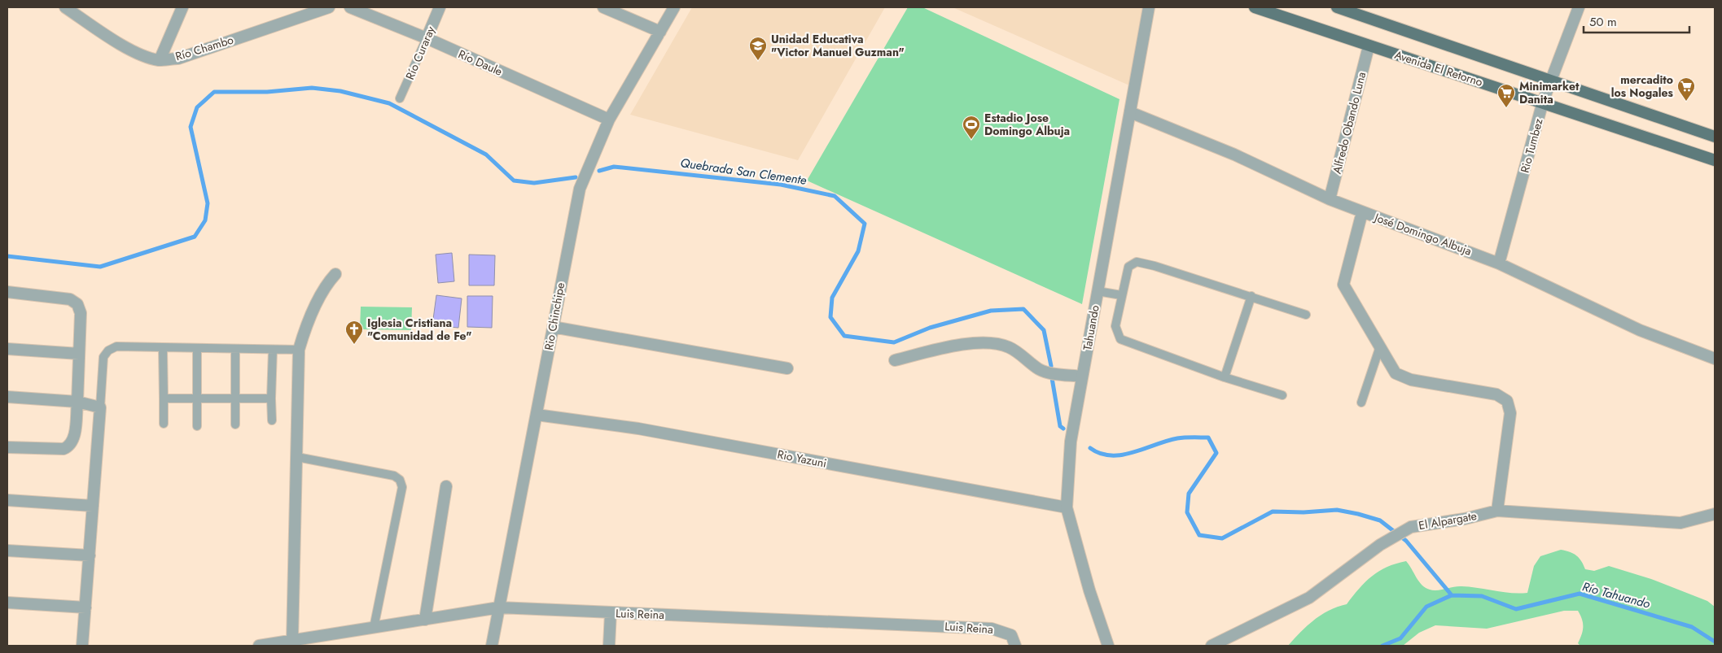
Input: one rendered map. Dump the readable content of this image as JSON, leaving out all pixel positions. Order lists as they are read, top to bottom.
{
  "streets": {
    "main road": ["Avenida El Retorno"],
    "street": [
      "Río Chambo",
      "Río Curaray",
      "Río Daule",
      "Alfredo Obando Luna",
      "Rio Tumbez",
      "José Domingo Albuja",
      "Rio Chinchipe",
      "Tahuando",
      "Rio Yazuni",
      "El Alpargate",
      "Luis Reina"
    ]
  },
  "crossings": [
    ["Río Curaray", "Río Daule"],
    ["Río Daule", "Rio Chinchipe"],
    ["Avenida El Retorno", "Alfredo Obando Luna"],
    ["Avenida El Retorno", "Rio Tumbez"],
    ["Alfredo Obando Luna", "José Domingo Albuja"],
    ["Rio Tumbez", "José Domingo Albuja"],
    ["José Domingo Albuja", "Tahuando"],
    ["Rio Chinchipe", "Rio Yazuni"],
    ["Rio Chinchipe", "Luis Reina"],
    ["Tahuando", "Rio Yazuni"]
  ],
  "water": ["Quebrada San Clemente", "Río Tahuando"],
  "places": {
    "school or university": ["Unidad Educativa \"Victor Manuel Guzman\""],
    "supermarket": ["mercadito los Nogales", "Minimarket Danita"],
    "sports": ["Estadio Jose Domingo Albuja"],
    "church": ["Iglesia Cristiana \"Comunidad de Fe\""]
  },
  "scale_bar": "50 m"
}
